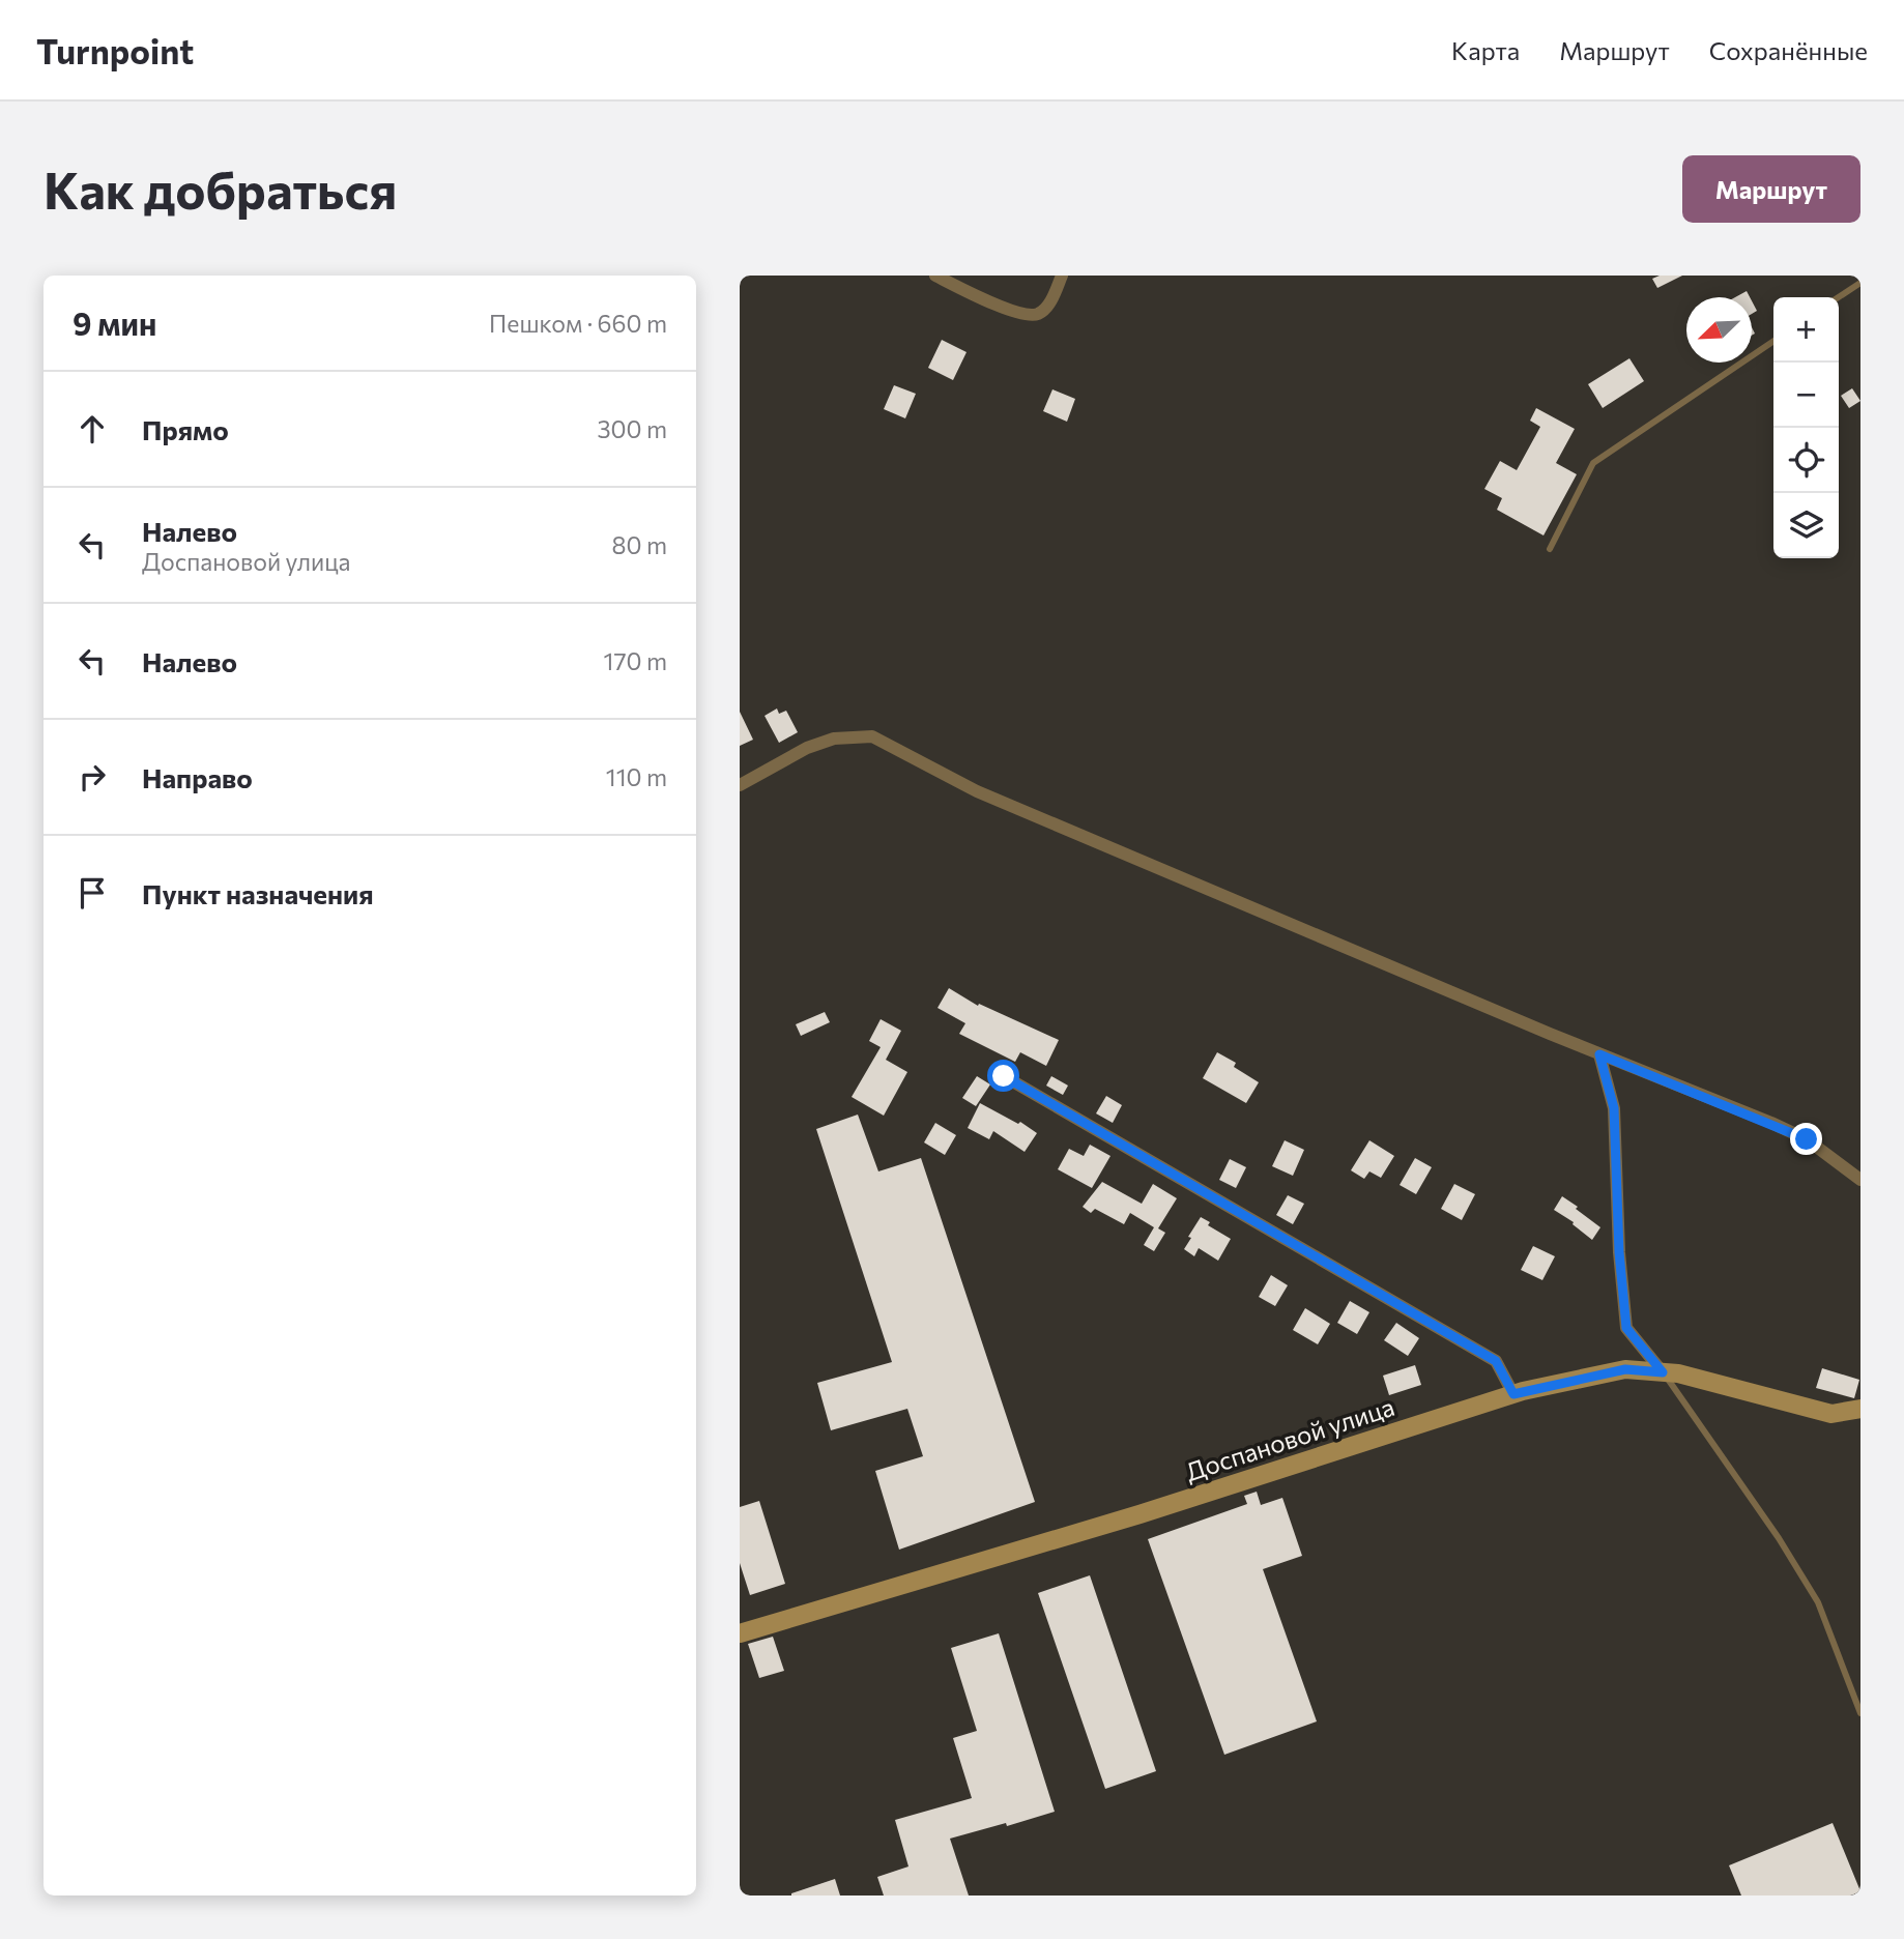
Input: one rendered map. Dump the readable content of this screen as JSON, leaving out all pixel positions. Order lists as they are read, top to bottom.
{
  "streets": {
    "street": ["Доспановой улица"]
  },
  "north": "bottom left",
  "page": {
    "header": "Turnpoint",
    "nav": ["Карта", "Маршрут", "Сохранённые"],
    "buttons": "Маршрут",
    "title": "Как добраться",
    "heading": ["9 мин", "Пешком · 660 m"],
    "map_buttons": ["+", "−"],
    "list": [
      ["Прямо", "300 m"],
      ["Налево", "Доспановой улица", "80 m"],
      ["Налево", "170 m"],
      ["Направо", "110 m"],
      "Пункт назначения"
    ]
  }
}
